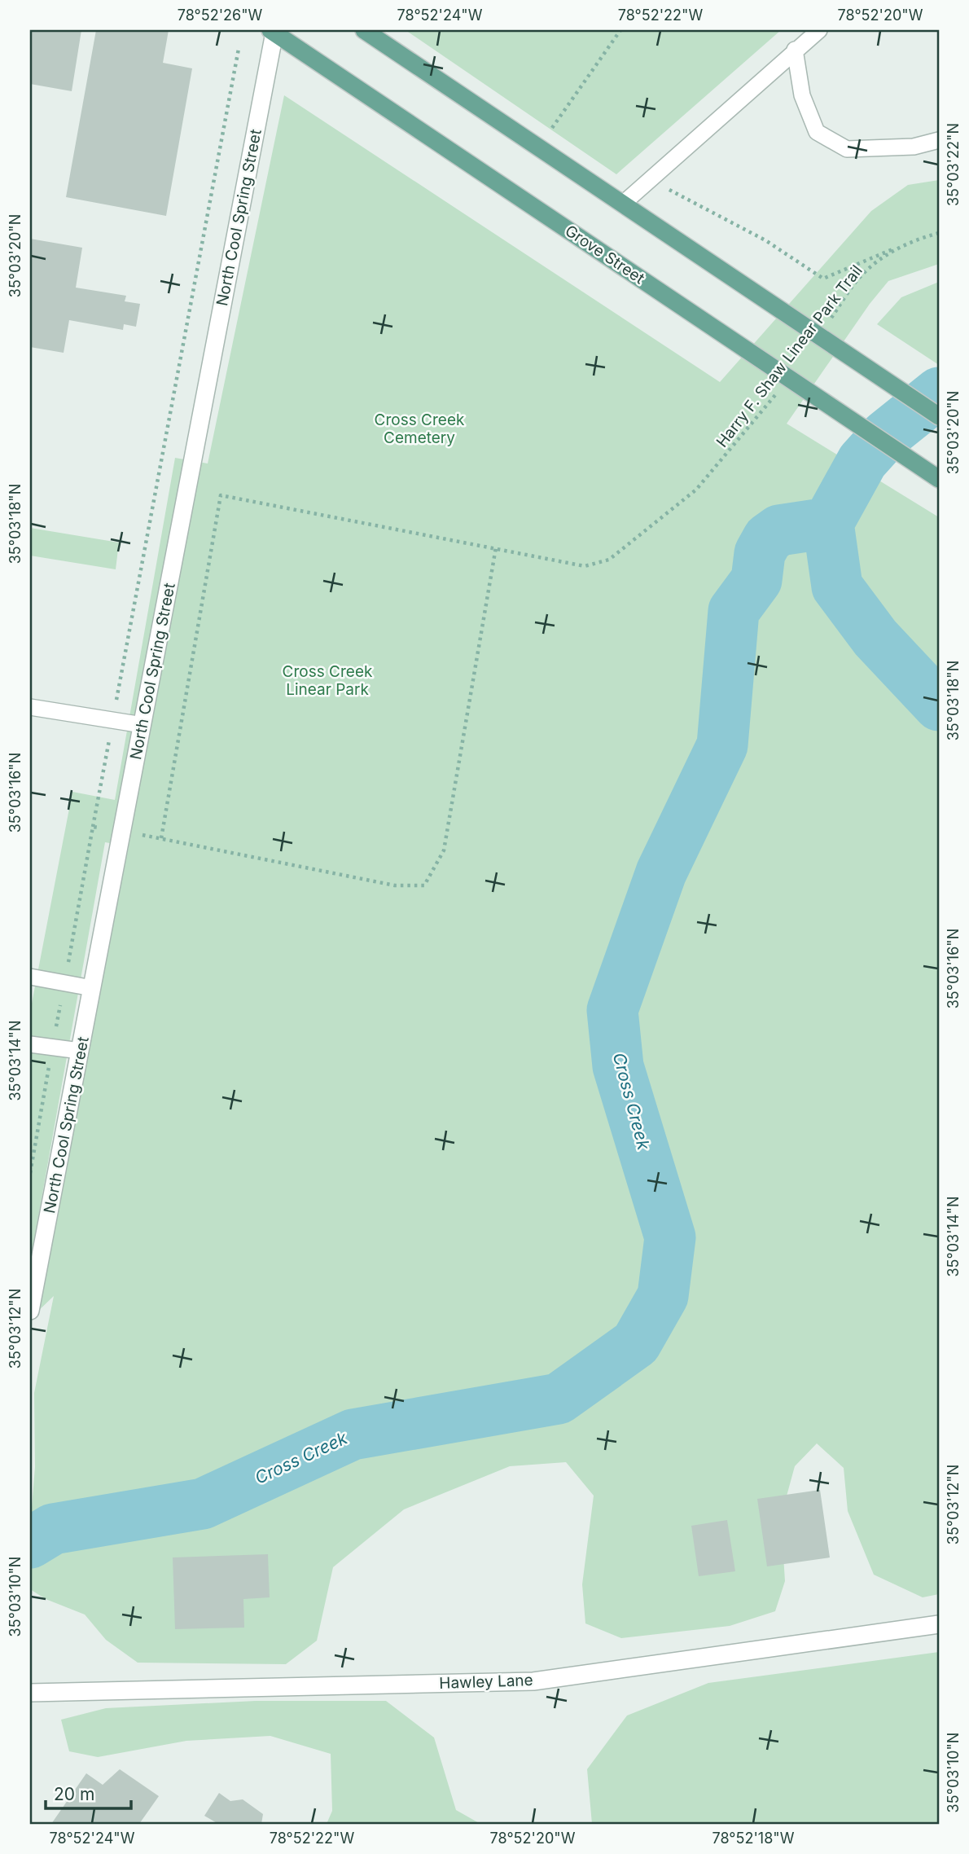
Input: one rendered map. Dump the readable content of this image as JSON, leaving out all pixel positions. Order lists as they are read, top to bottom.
{
  "streets": {
    "main road": ["Grove Street"],
    "street": ["North Cool Spring Street", "Hawley Lane"],
    "path": ["Harry F. Shaw Linear Park Trail"]
  },
  "crossings": [
    ["North Cool Spring Street", "Grove Street"]
  ],
  "water": ["Cross Creek"],
  "parks": ["Cross Creek Cemetery", "Cross Creek Linear Park"],
  "scale_bar": "20 m",
  "coordinates": [
    "78°52'26\"W",
    "78°52'24\"W",
    "78°52'22\"W",
    "78°52'20\"W",
    "35°03'22\"N",
    "35°03'20\"N",
    "35°03'18\"N",
    "35°03'16\"N",
    "35°03'14\"N",
    "35°03'12\"N",
    "35°03'10\"N",
    "78°52'18\"W"
  ]
}
